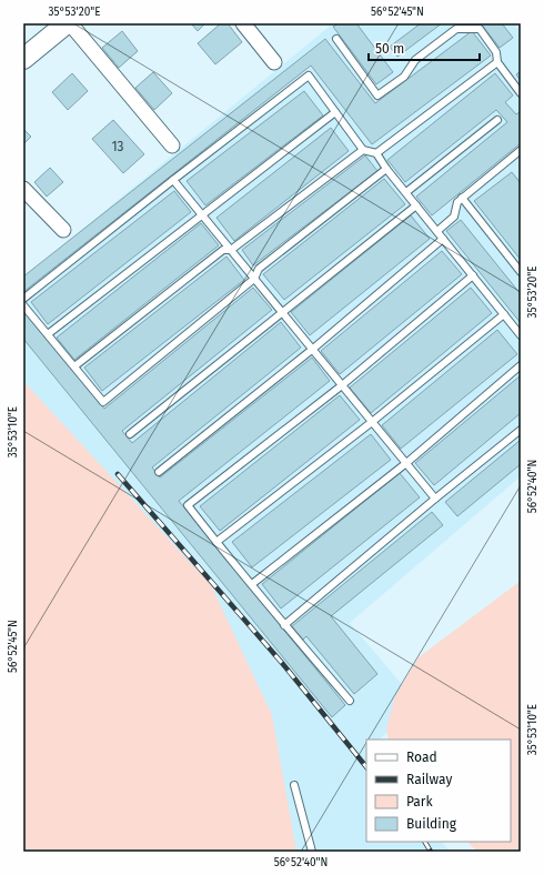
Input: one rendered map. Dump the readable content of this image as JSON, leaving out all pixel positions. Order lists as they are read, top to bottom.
{
  "house_numbers": ["13"],
  "legend": [
    "Road",
    "Railway",
    "Park",
    "Building"
  ],
  "scale_bar": "50 m",
  "coordinates": [
    "35°53'20\"E",
    "56°52'45\"N",
    "35°53'10\"E",
    "56°52'40\"N"
  ]
}
